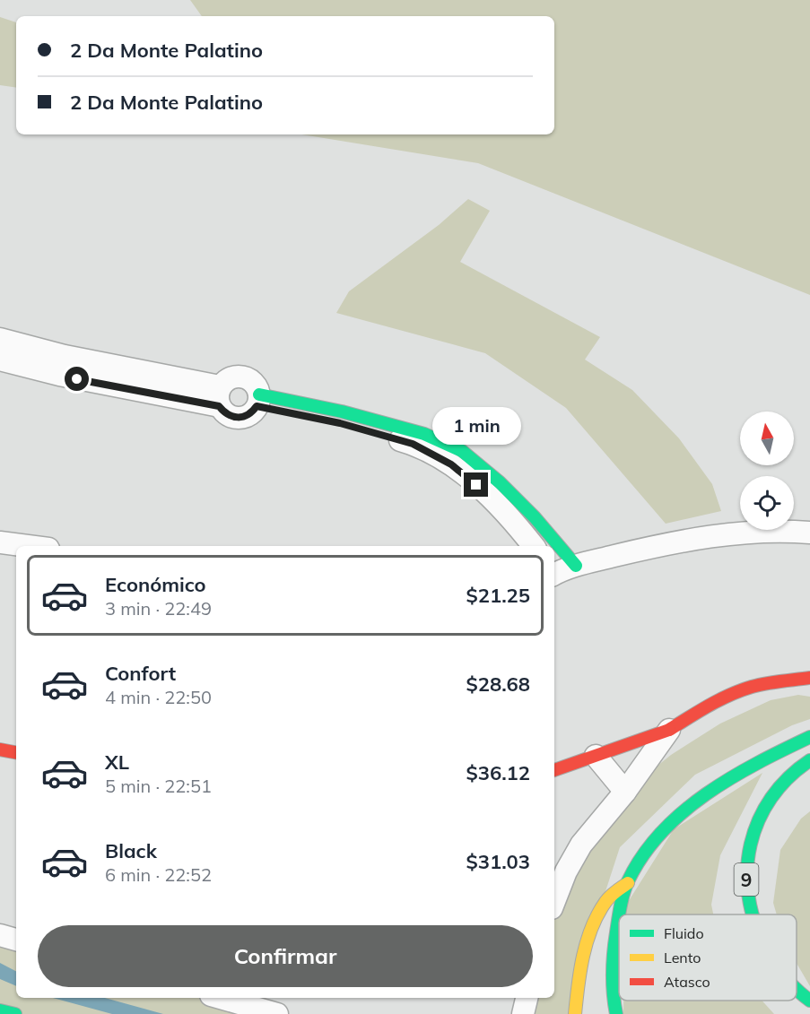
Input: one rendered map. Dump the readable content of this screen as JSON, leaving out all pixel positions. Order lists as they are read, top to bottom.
{
  "streets": {
    "main road": ["9"]
  },
  "legend": ["Fluido", "Lento", "Atasco"],
  "north": "top",
  "page": {
    "banner": ["2 Da Monte Palatino", "2 Da Monte Palatino"],
    "bubble": "1 min",
    "list": [
      {
        "name": "Económico",
        "note": "3 min · 22:49",
        "value": "$21.25"
      },
      {
        "name": "Confort",
        "note": "4 min · 22:50",
        "value": "$28.68"
      },
      {
        "name": "XL",
        "note": "5 min · 22:51",
        "value": "$36.12"
      },
      {
        "name": "Black",
        "note": "6 min · 22:52",
        "value": "$31.03"
      }
    ],
    "buttons": "Confirmar"
  }
}
